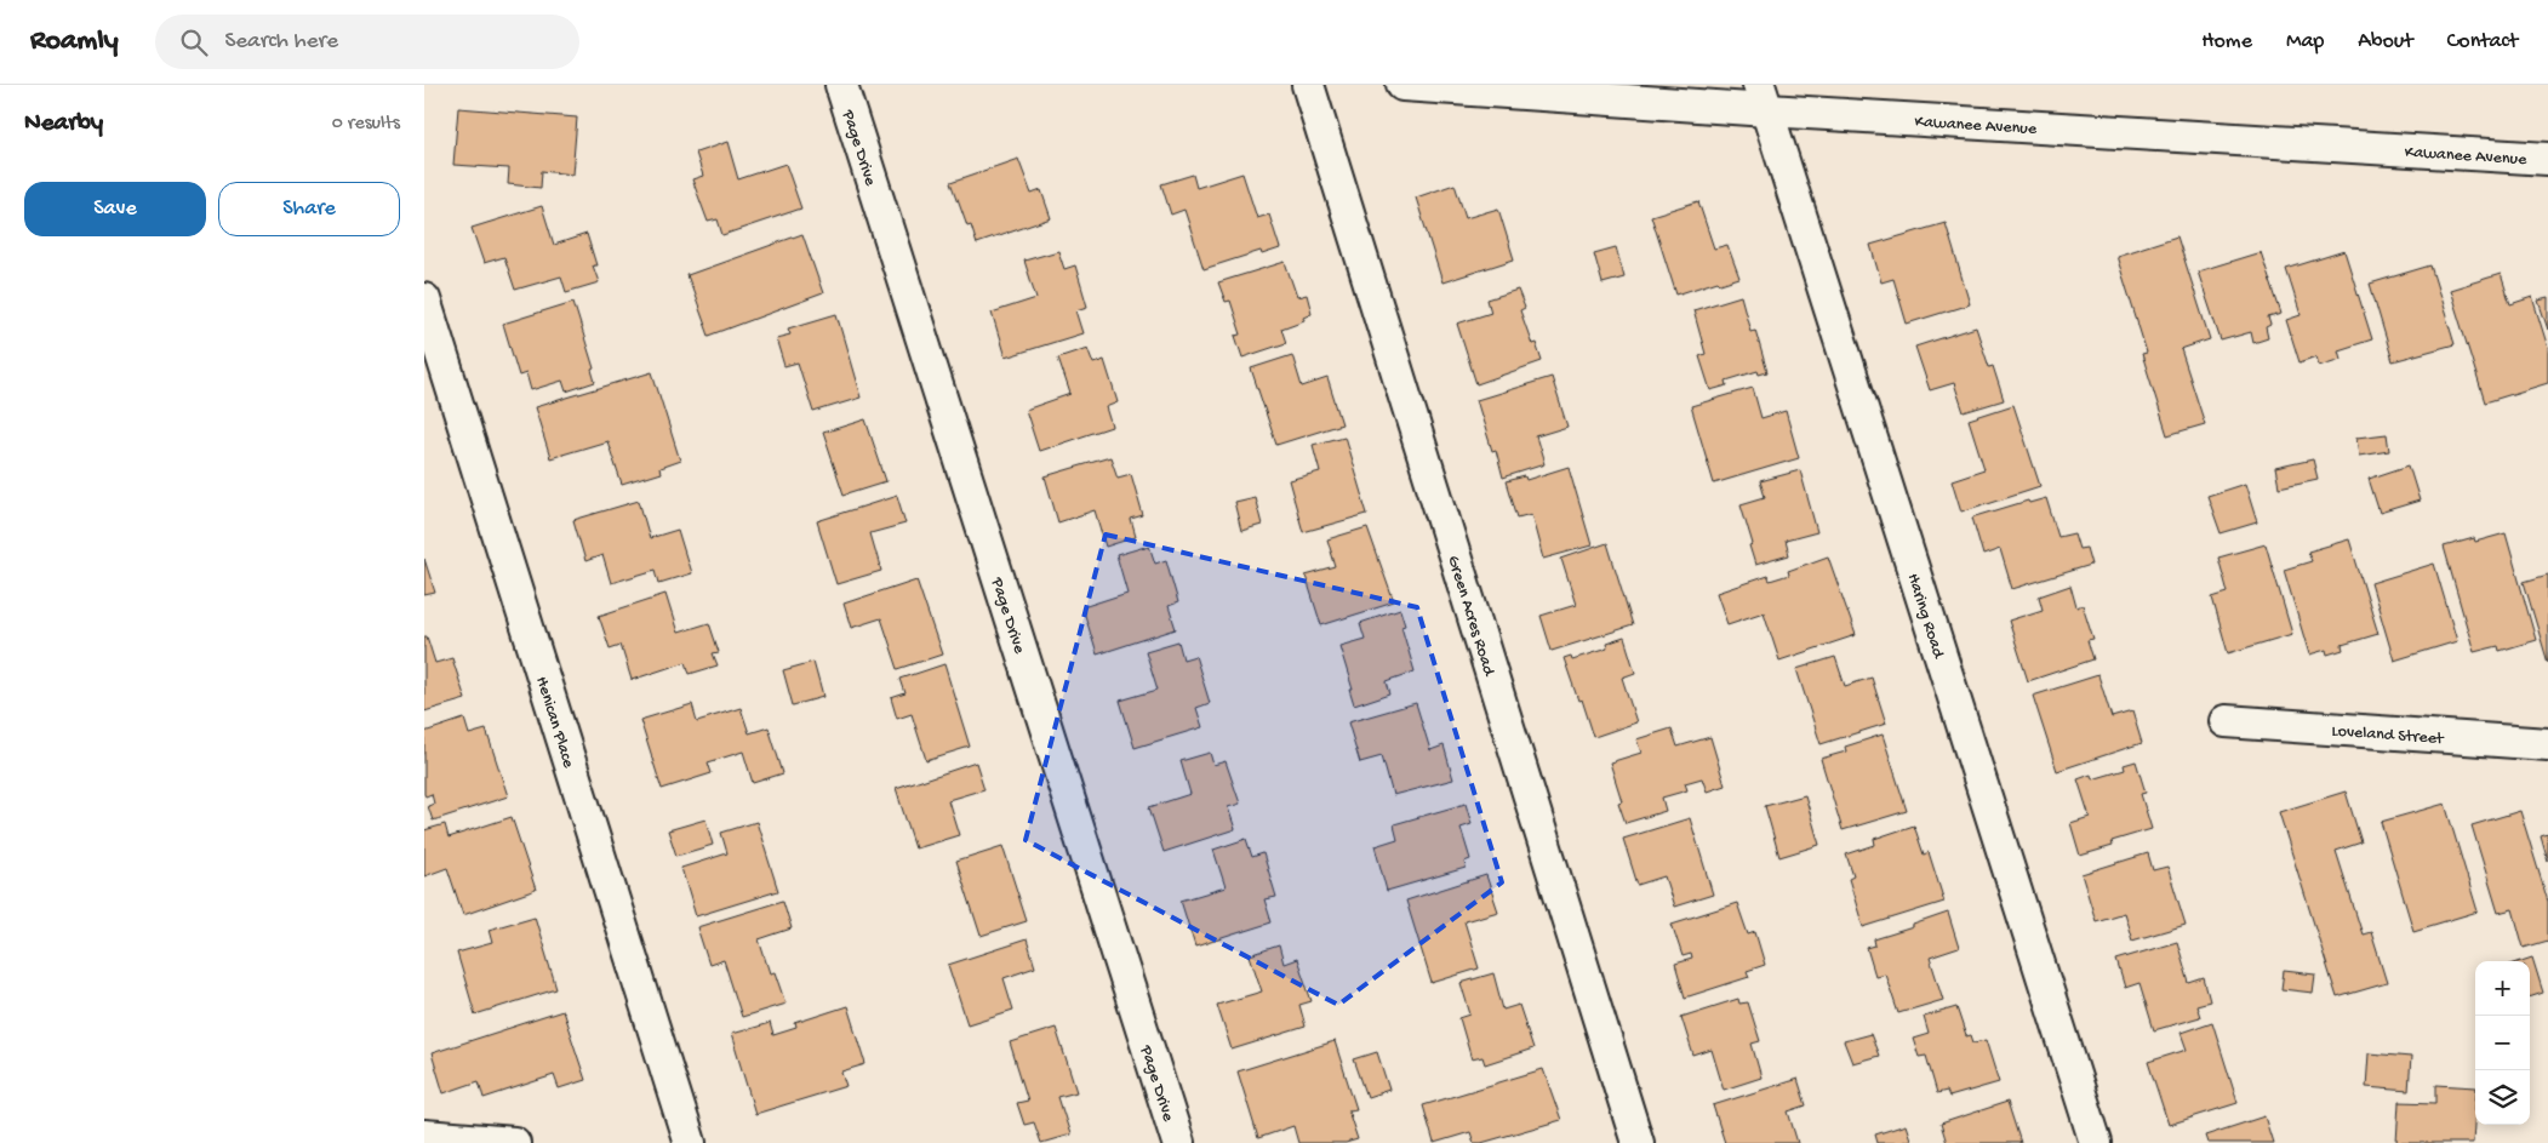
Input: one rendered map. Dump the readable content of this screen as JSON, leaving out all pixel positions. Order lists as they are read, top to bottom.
{
  "streets": {
    "street": [
      "Kawanee Avenue",
      "Page Drive",
      "Green Acres Road",
      "Haring Road",
      "Henican Place",
      "Loveland Street"
    ]
  },
  "crossings": [
    ["Kawanee Avenue", "Haring Road"]
  ],
  "page": {
    "header": "Roamly",
    "search": "Search here",
    "nav": [
      "Home",
      "Map",
      "About",
      "Contact"
    ],
    "heading": ["Nearby", "0 results"],
    "buttons": ["Save", "Share"],
    "map_buttons": ["+", "−"]
  }
}
